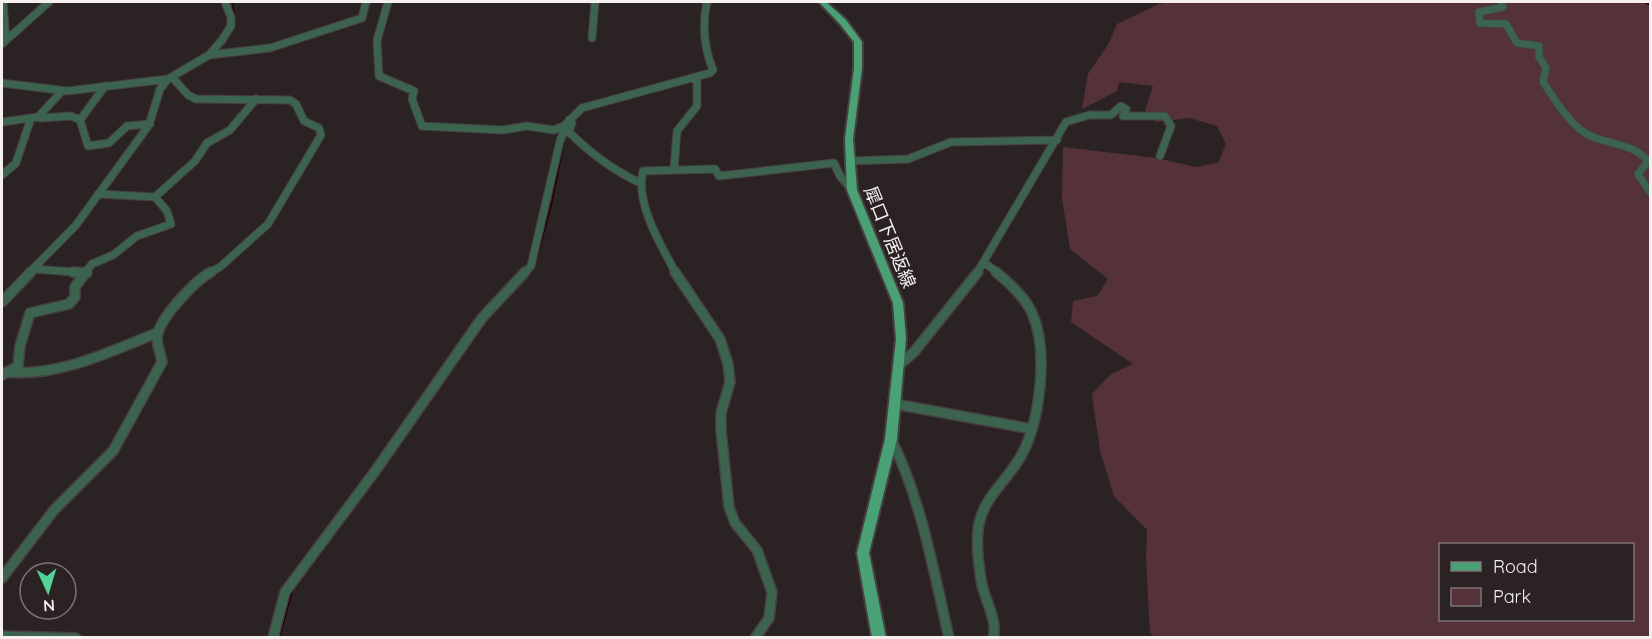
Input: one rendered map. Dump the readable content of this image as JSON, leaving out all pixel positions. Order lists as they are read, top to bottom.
{
  "streets": {
    "main road": ["犀口下居返線"]
  },
  "legend": ["Road", "Park"],
  "north": "bottom"
}
